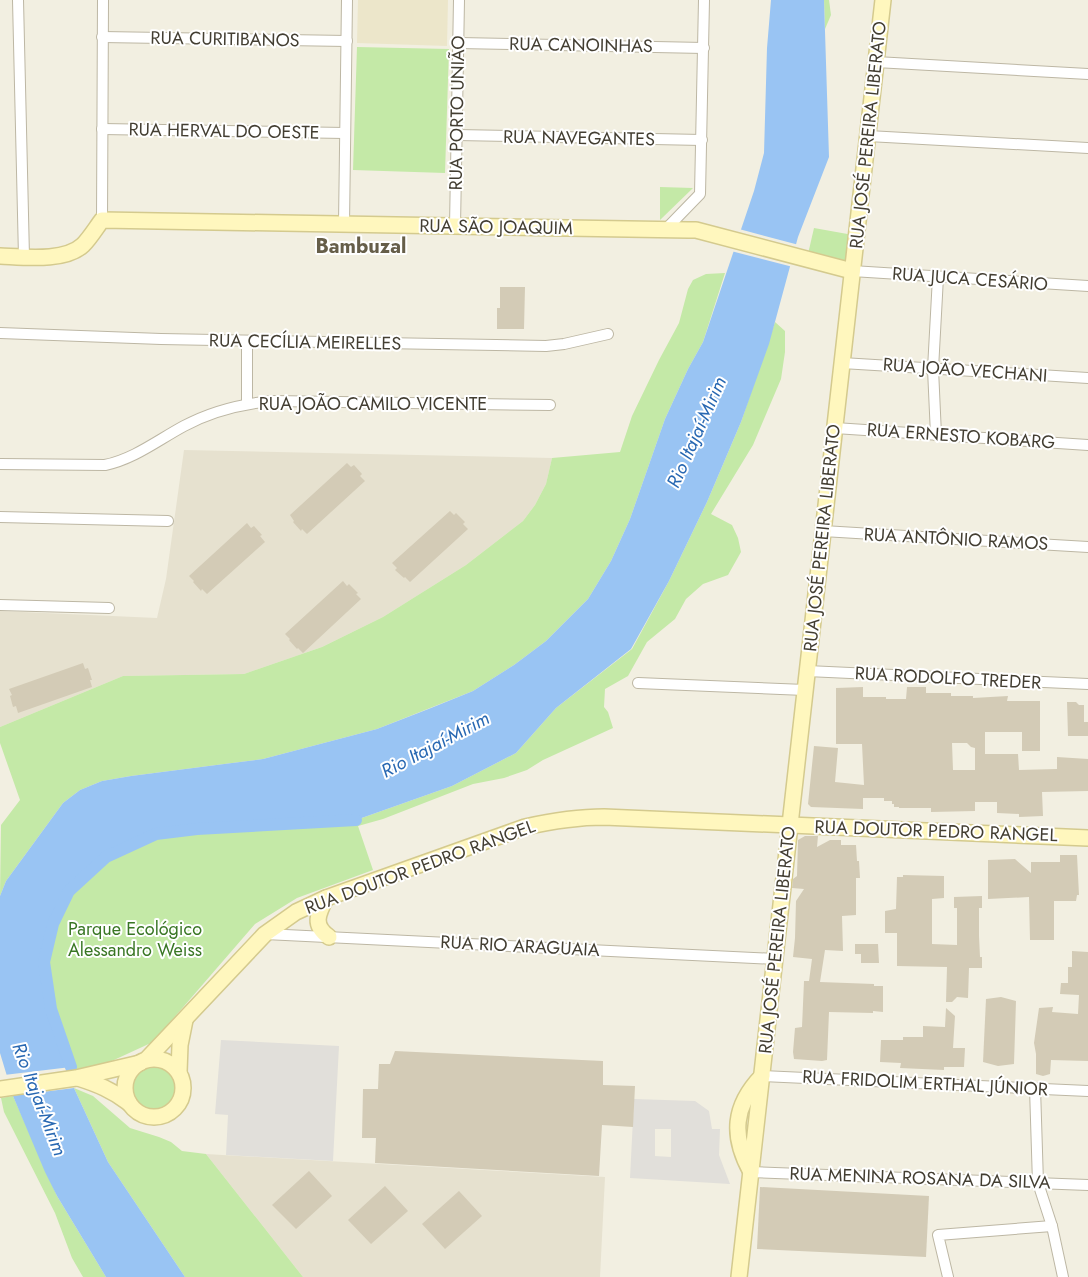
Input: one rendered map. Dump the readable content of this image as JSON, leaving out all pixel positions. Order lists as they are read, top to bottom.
{
  "streets": {
    "main road": ["RUA JOSÉ PEREIRA LIBERATO", "RUA SÃO JOAQUIM", "RUA DOUTOR PEDRO RANGEL"],
    "street": [
      "RUA CURITIBANOS",
      "RUA CANOINHAS",
      "RUA PORTO UNIÃO",
      "RUA HERVAL DO OESTE",
      "RUA NAVEGANTES",
      "RUA JUCA CESÁRIO",
      "RUA CECÍLIA MEIRELLES",
      "RUA JOÃO VECHANI",
      "RUA JOÃO CAMILO VICENTE",
      "RUA ERNESTO KOBARG",
      "RUA ANTÔNIO RAMOS",
      "RUA RODOLFO TREDER",
      "RUA RIO ARAGUAIA",
      "RUA FRIDOLIM ERTHAL JÚNIOR",
      "RUA MENINA ROSANA DA SILVA"
    ]
  },
  "crossings": [
    ["RUA CANOINHAS", "RUA PORTO UNIÃO"],
    ["RUA PORTO UNIÃO", "RUA NAVEGANTES"],
    ["RUA PORTO UNIÃO", "RUA SÃO JOAQUIM"],
    ["RUA JOSÉ PEREIRA LIBERATO", "RUA SÃO JOAQUIM"],
    ["RUA JOSÉ PEREIRA LIBERATO", "RUA JUCA CESÁRIO"],
    ["RUA JOSÉ PEREIRA LIBERATO", "RUA JOÃO VECHANI"],
    ["RUA JOSÉ PEREIRA LIBERATO", "RUA ERNESTO KOBARG"],
    ["RUA JOSÉ PEREIRA LIBERATO", "RUA ANTÔNIO RAMOS"],
    ["RUA JOSÉ PEREIRA LIBERATO", "RUA RODOLFO TREDER"],
    ["RUA JOSÉ PEREIRA LIBERATO", "RUA DOUTOR PEDRO RANGEL"],
    ["RUA JOSÉ PEREIRA LIBERATO", "RUA RIO ARAGUAIA"],
    ["RUA JOSÉ PEREIRA LIBERATO", "RUA FRIDOLIM ERTHAL JÚNIOR"],
    ["RUA JOSÉ PEREIRA LIBERATO", "RUA MENINA ROSANA DA SILVA"],
    ["RUA SÃO JOAQUIM", "RUA JUCA CESÁRIO"],
    ["RUA DOUTOR PEDRO RANGEL", "RUA RIO ARAGUAIA"]
  ],
  "districts": ["Bambuzal"],
  "water": ["Rio Itajaí-Mirim"],
  "parks": ["Parque Ecológico Alessandro Weiss"]
}
